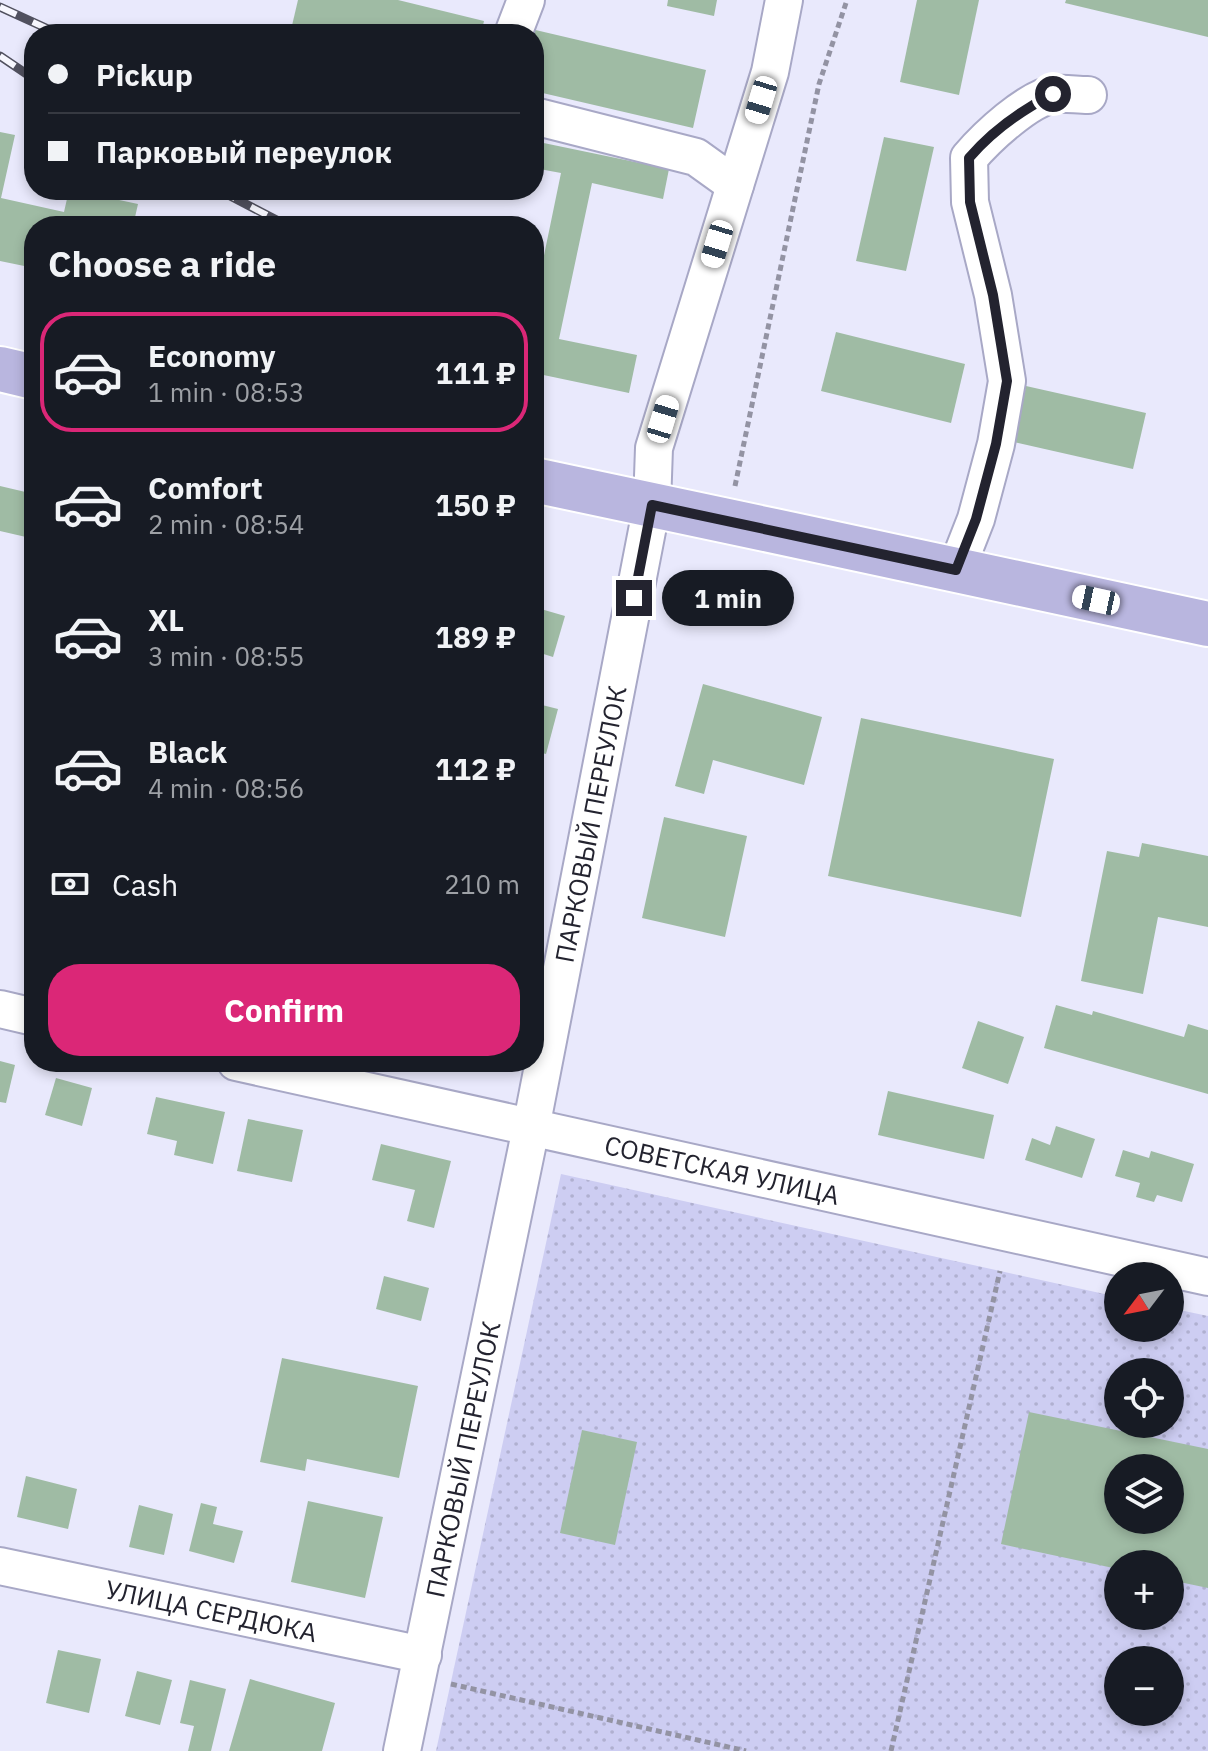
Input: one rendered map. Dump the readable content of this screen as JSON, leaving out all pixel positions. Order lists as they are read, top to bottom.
{
  "streets": {
    "street": ["ПАРКОВЫЙ ПЕРЕУЛОК", "СОВЕТСКАЯ УЛИЦА", "УЛИЦА СЕРДЮКА"]
  },
  "crossings": [
    ["ПАРКОВЫЙ ПЕРЕУЛОК", "СОВЕТСКАЯ УЛИЦА"],
    ["ПАРКОВЫЙ ПЕРЕУЛОК", "УЛИЦА СЕРДЮКА"]
  ],
  "north": "bottom left",
  "page": {
    "banner": ["Pickup", "Парковый переулок"],
    "heading": "Choose a ride",
    "list": [
      {
        "name": "Economy",
        "note": "1 min · 08:53",
        "value": "111 ₽"
      },
      {
        "name": "Comfort",
        "note": "2 min · 08:54",
        "value": "150 ₽"
      },
      {
        "name": "XL",
        "note": "3 min · 08:55",
        "value": "189 ₽"
      },
      {
        "name": "Black",
        "note": "4 min · 08:56",
        "value": "112 ₽"
      }
    ],
    "bubble": "1 min",
    "pay": ["Cash", "210 m"],
    "buttons": "Confirm",
    "map_buttons": ["+", "−"]
  }
}
